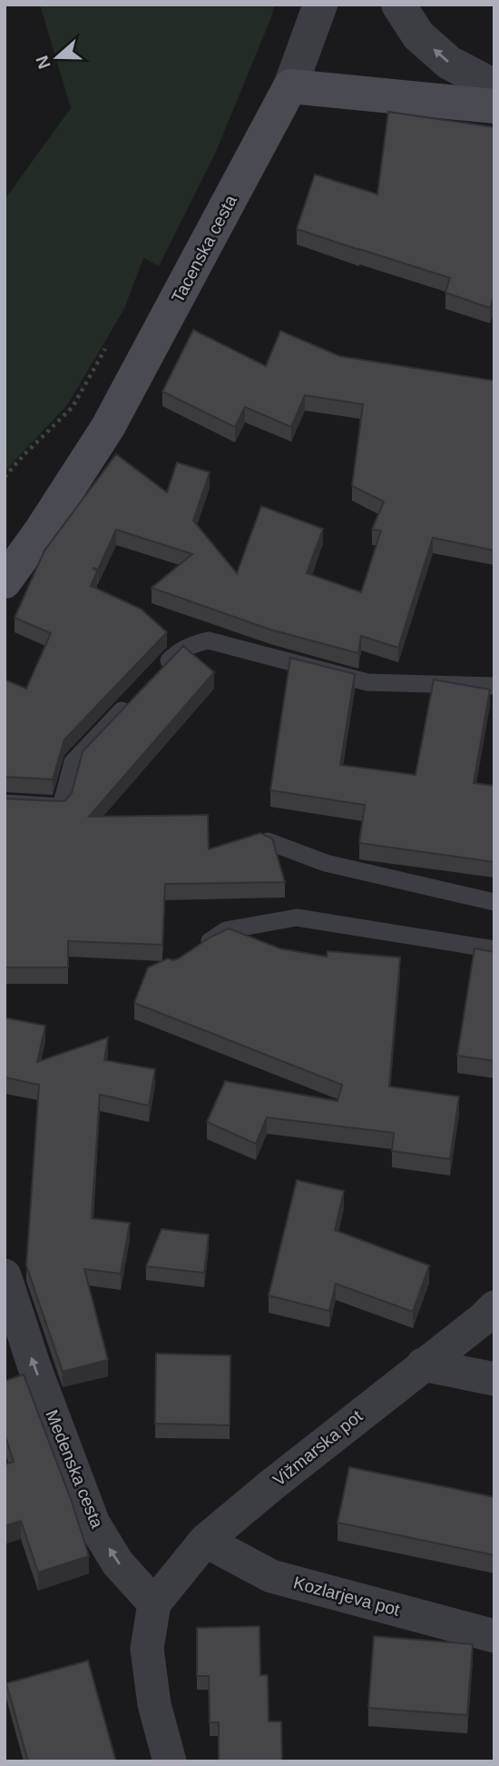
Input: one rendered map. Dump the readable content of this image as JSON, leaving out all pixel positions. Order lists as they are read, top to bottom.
{
  "streets": {
    "main road": ["Tacenska cesta"],
    "street": ["Vižmarska pot", "Medenska cesta", "Kozlarjeva pot"]
  },
  "crossings": [
    ["Vižmarska pot", "Medenska cesta"],
    ["Vižmarska pot", "Kozlarjeva pot"]
  ],
  "one_way": ["Medenska cesta"],
  "north": "left"
}
